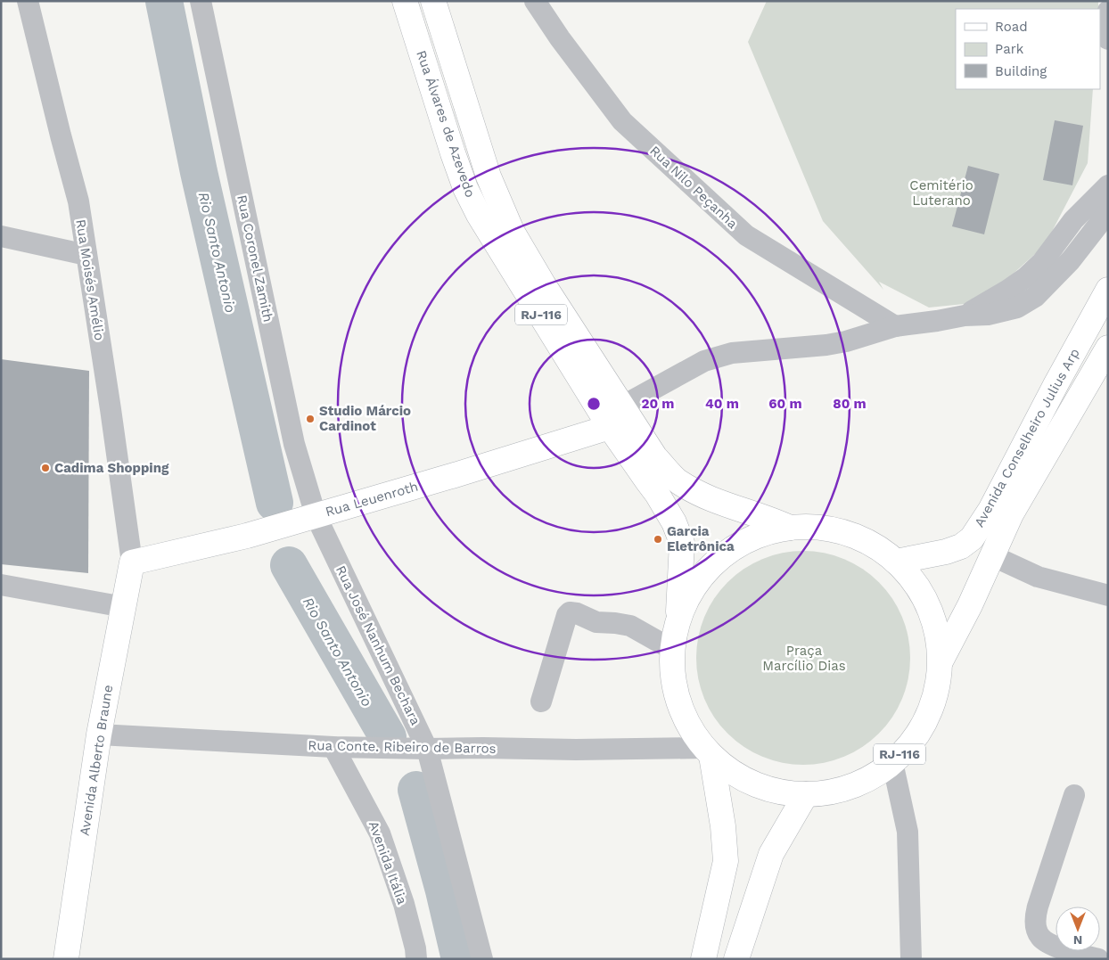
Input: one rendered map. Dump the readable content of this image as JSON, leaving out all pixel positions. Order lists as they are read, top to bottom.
{
  "streets": {
    "main road": [
      "Rua Álvares de Azevedo",
      "RJ-116",
      "Avenida Conselheiro Julius Arp",
      "Rua Leuenroth",
      "Avenida Alberto Braune"
    ],
    "street": [
      "Rua Nilo Peçanha",
      "Rua Coronel Zamith",
      "Rua Moisés Amélio",
      "Rua José Nanhum Bechara",
      "Rua Conte. Ribeiro de Barros",
      "Avenida Itália"
    ]
  },
  "crossings": [
    ["Rua Álvares de Azevedo", "RJ-116"],
    ["Rua Álvares de Azevedo", "Rua Leuenroth"],
    ["Rua Coronel Zamith", "Rua Leuenroth"],
    ["Rua Coronel Zamith", "Rua José Nanhum Bechara"],
    ["Rua Moisés Amélio", "Rua Leuenroth"],
    ["Rua Moisés Amélio", "Avenida Alberto Braune"],
    ["RJ-116", "Avenida Conselheiro Julius Arp"],
    ["RJ-116", "Rua Conte. Ribeiro de Barros"],
    ["Rua Leuenroth", "Rua José Nanhum Bechara"],
    ["Rua Leuenroth", "Avenida Alberto Braune"],
    ["Rua José Nanhum Bechara", "Rua Conte. Ribeiro de Barros"],
    ["Rua Conte. Ribeiro de Barros", "Avenida Alberto Braune"],
    ["Rua Conte. Ribeiro de Barros", "Avenida Itália"]
  ],
  "water": ["Rio Santo Antonio"],
  "parks": ["Cemitério Luterano", "Praça Marcílio Dias"],
  "places": ["Studio Márcio Cardinot", "Cadima Shopping", "Garcia Eletrônica"],
  "legend": ["Road", "Park", "Building"],
  "north": "bottom",
  "rings": [
    "20 m",
    "40 m",
    "60 m",
    "80 m"
  ]
}
